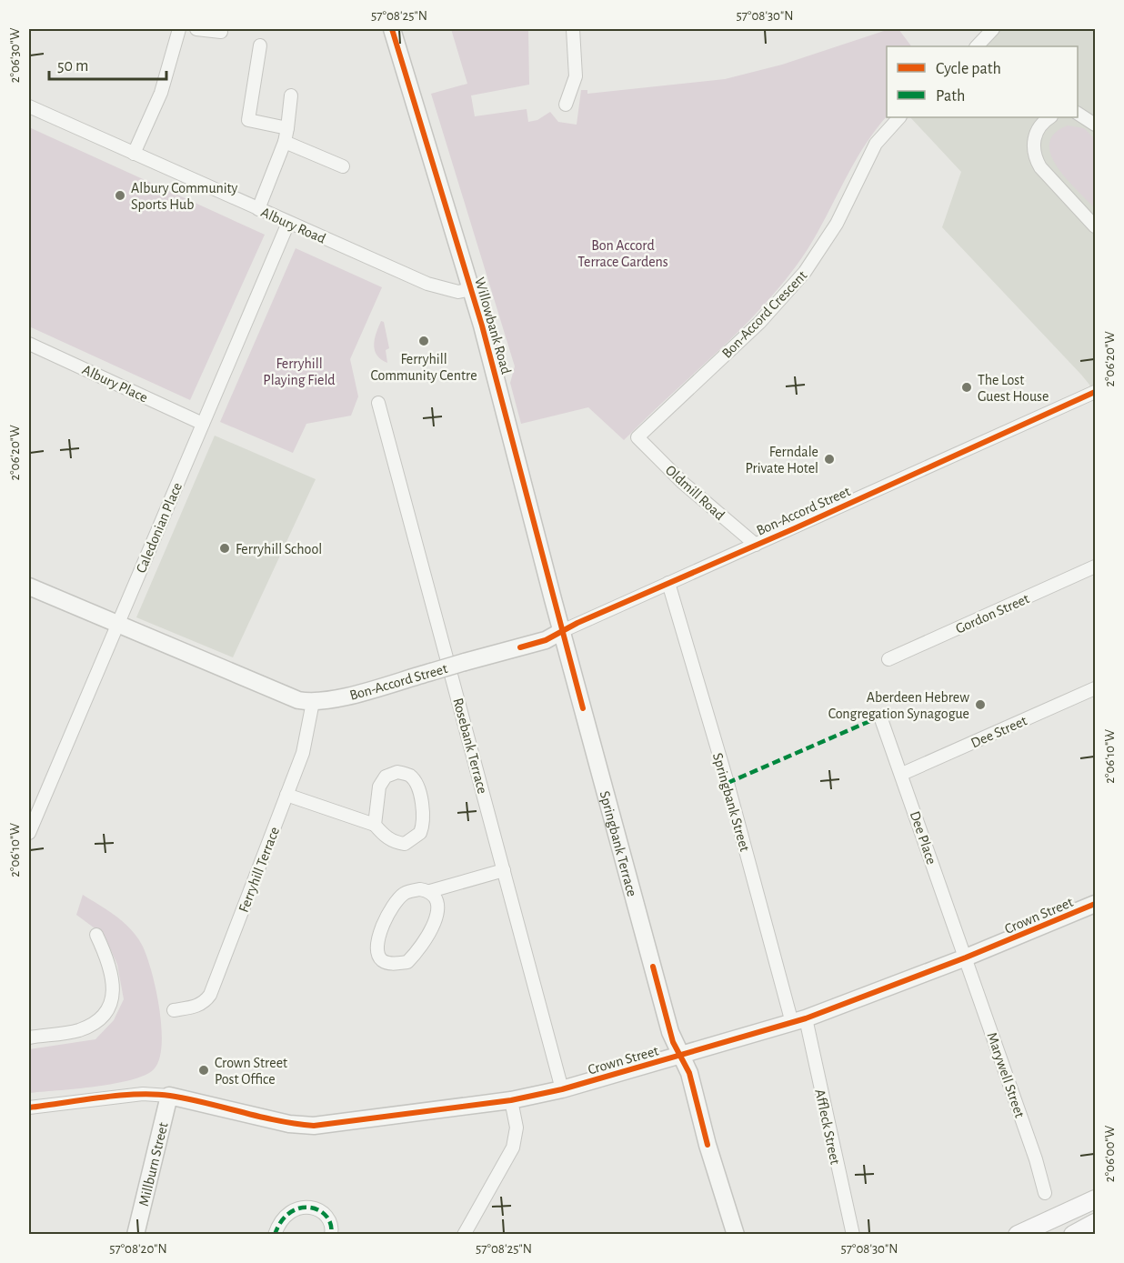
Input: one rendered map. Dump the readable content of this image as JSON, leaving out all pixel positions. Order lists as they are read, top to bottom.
{
  "streets": {
    "street": [
      "Albury Road",
      "Bon-Accord Crescent",
      "Willowbank Road",
      "Albury Place",
      "Oldmill Road",
      "Bon-Accord Street",
      "Caledonian Place",
      "Gordon Street",
      "Dee Street",
      "Rosebank Terrace",
      "Springbank Street",
      "Dee Place",
      "Springbank Terrace",
      "Ferryhill Terrace",
      "Crown Street",
      "Marywell Street",
      "Affleck Street",
      "Millburn Street"
    ]
  },
  "crossings": [
    ["Albury Road", "Willowbank Road"],
    ["Albury Road", "Caledonian Place"],
    ["Bon-Accord Crescent", "Oldmill Road"],
    ["Willowbank Road", "Bon-Accord Street"],
    ["Willowbank Road", "Springbank Terrace"],
    ["Albury Place", "Caledonian Place"],
    ["Oldmill Road", "Bon-Accord Street"],
    ["Bon-Accord Street", "Caledonian Place"],
    ["Bon-Accord Street", "Springbank Street"],
    ["Bon-Accord Street", "Springbank Terrace"],
    ["Bon-Accord Street", "Ferryhill Terrace"],
    ["Dee Street", "Dee Place"],
    ["Rosebank Terrace", "Crown Street"],
    ["Springbank Street", "Crown Street"],
    ["Springbank Street", "Affleck Street"],
    ["Dee Place", "Crown Street"],
    ["Dee Place", "Marywell Street"],
    ["Springbank Terrace", "Crown Street"],
    ["Crown Street", "Marywell Street"],
    ["Crown Street", "Affleck Street"],
    ["Crown Street", "Millburn Street"]
  ],
  "parks": ["Bon Accord Terrace Gardens", "Ferryhill Playing Field"],
  "places": [
    "Albury Community Sports Hub",
    "Ferryhill Community Centre",
    "The Lost Guest House",
    "Ferndale Private Hotel",
    "Ferryhill School",
    "Aberdeen Hebrew Congregation Synagogue",
    "Crown Street Post Office"
  ],
  "legend": ["Cycle path", "Path"],
  "scale_bar": "50 m",
  "coordinates": [
    "57°08'25\"N",
    "57°08'30\"N",
    "2°06'30\"W",
    "2°06'20\"W",
    "2°06'10\"W",
    "2°06'00\"W",
    "57°08'20\"N"
  ]
}
